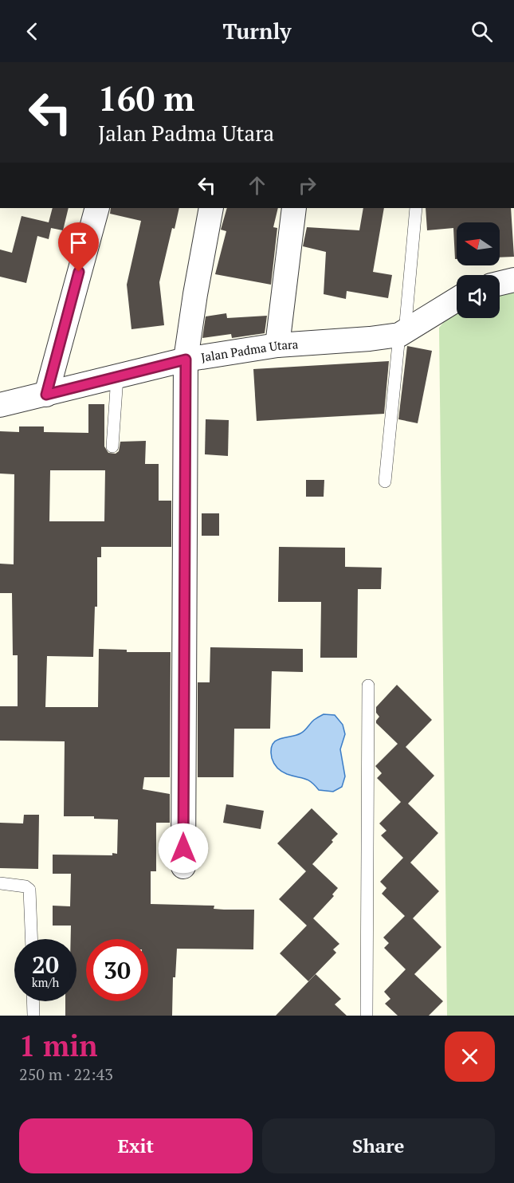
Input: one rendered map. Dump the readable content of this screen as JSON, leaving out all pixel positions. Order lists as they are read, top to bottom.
{
  "streets": {
    "street": ["Jalan Padma Utara"]
  },
  "north": "left",
  "page": {
    "header": "Turnly",
    "turn": ["160 m", "Jalan Padma Utara"],
    "speed": "20 km/h",
    "limit": "30",
    "heading": ["1 min", "250 m · 22:43"],
    "buttons": ["Exit", "Share"]
  }
}
